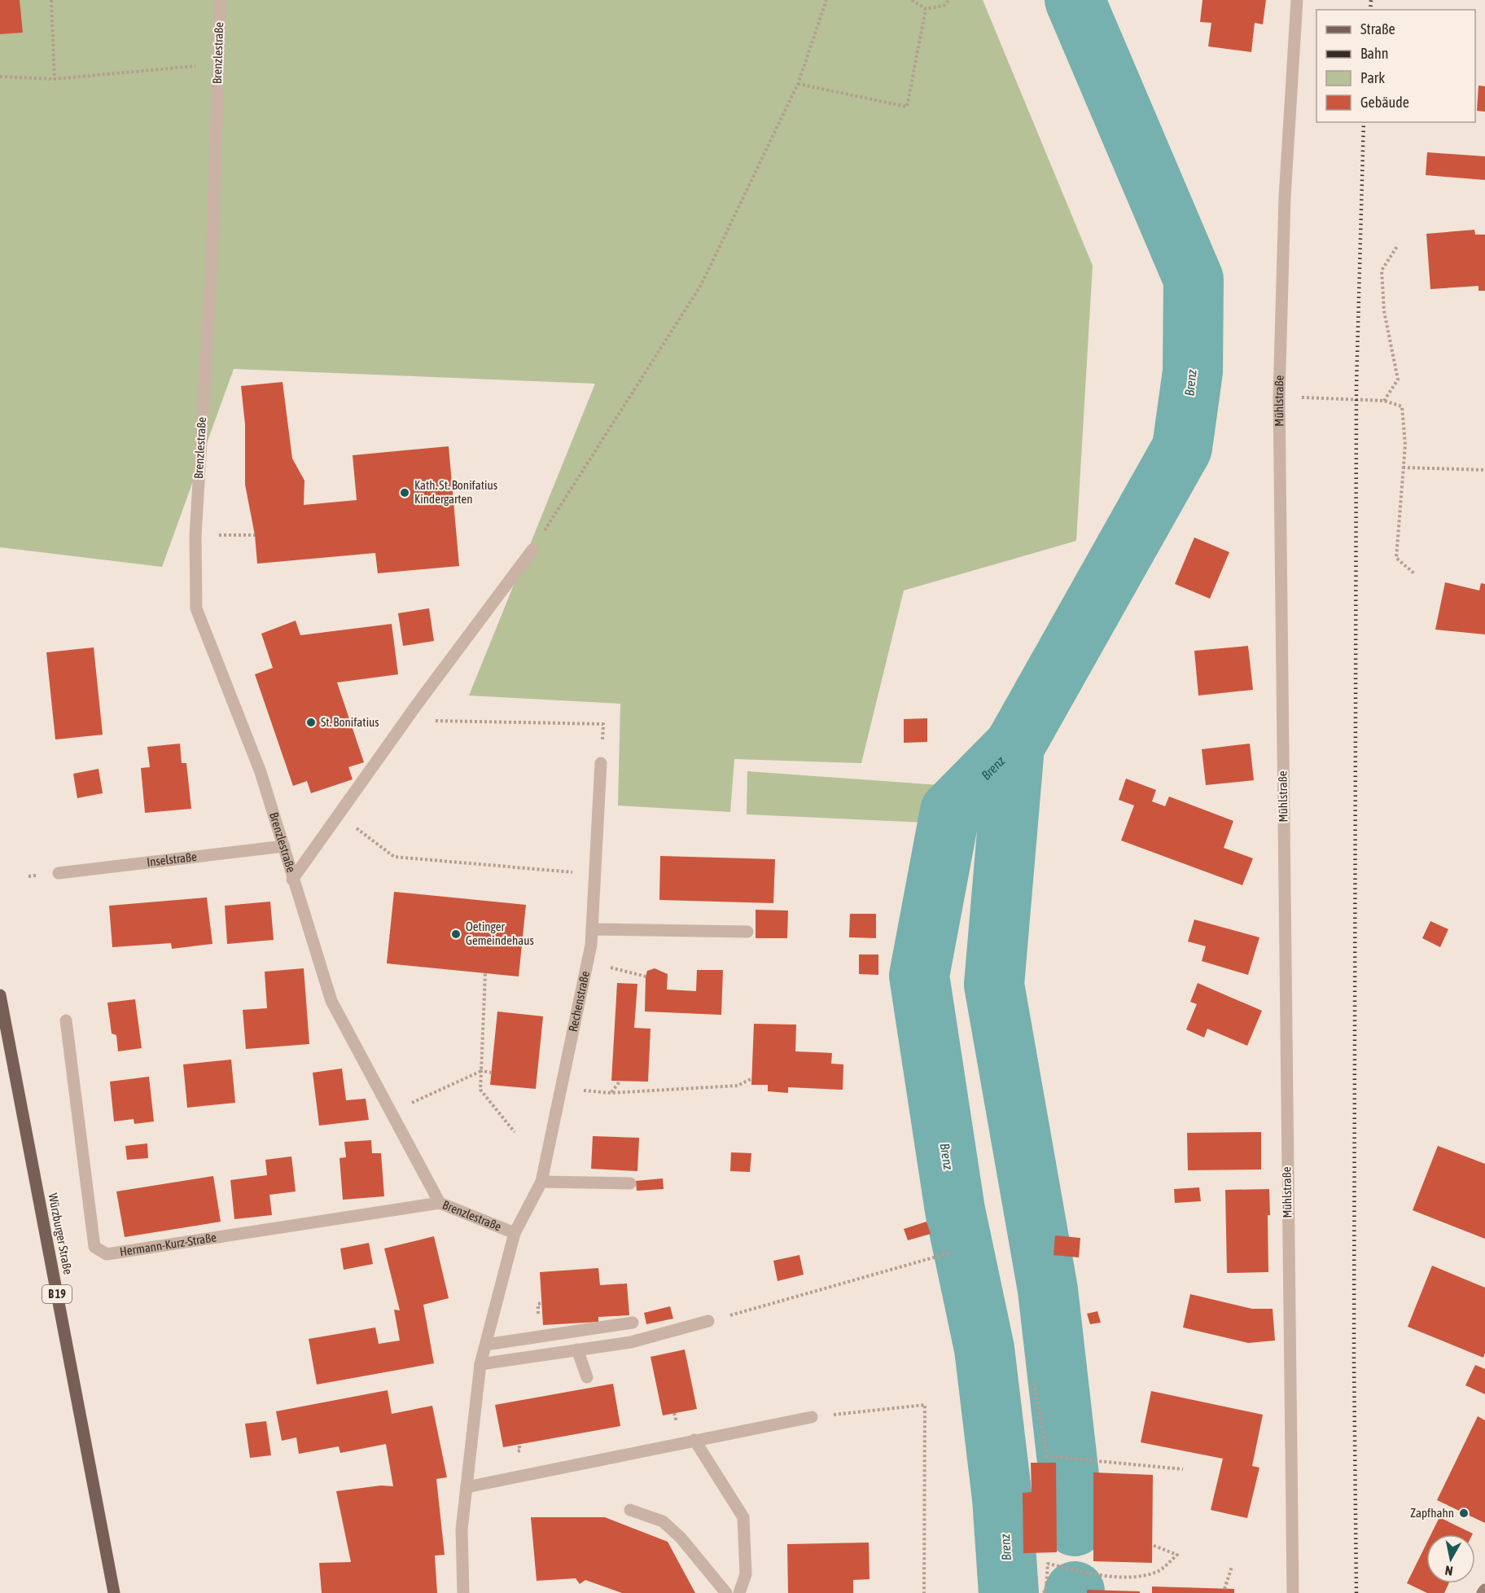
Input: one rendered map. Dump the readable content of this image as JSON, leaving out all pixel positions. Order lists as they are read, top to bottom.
{
  "streets": {
    "main road": ["Würzburger Straße", "B 19"],
    "street": [
      "Brenzlestraße",
      "Mühlstraße",
      "Inselstraße",
      "Rechenstraße",
      "Hermann-Kurz-Straße"
    ]
  },
  "crossings": [
    ["Brenzlestraße", "Inselstraße"],
    ["Brenzlestraße", "Rechenstraße"],
    ["Brenzlestraße", "Hermann-Kurz-Straße"]
  ],
  "water": ["Brenz"],
  "places": [
    "Kath. St. Bonifatius Kindergarten",
    "St. Bonifatius",
    "Oetinger Gemeindehaus",
    "Zapfhahn"
  ],
  "legend": [
    "Straße",
    "Bahn",
    "Park",
    "Gebäude"
  ],
  "north": "bottom"
}
